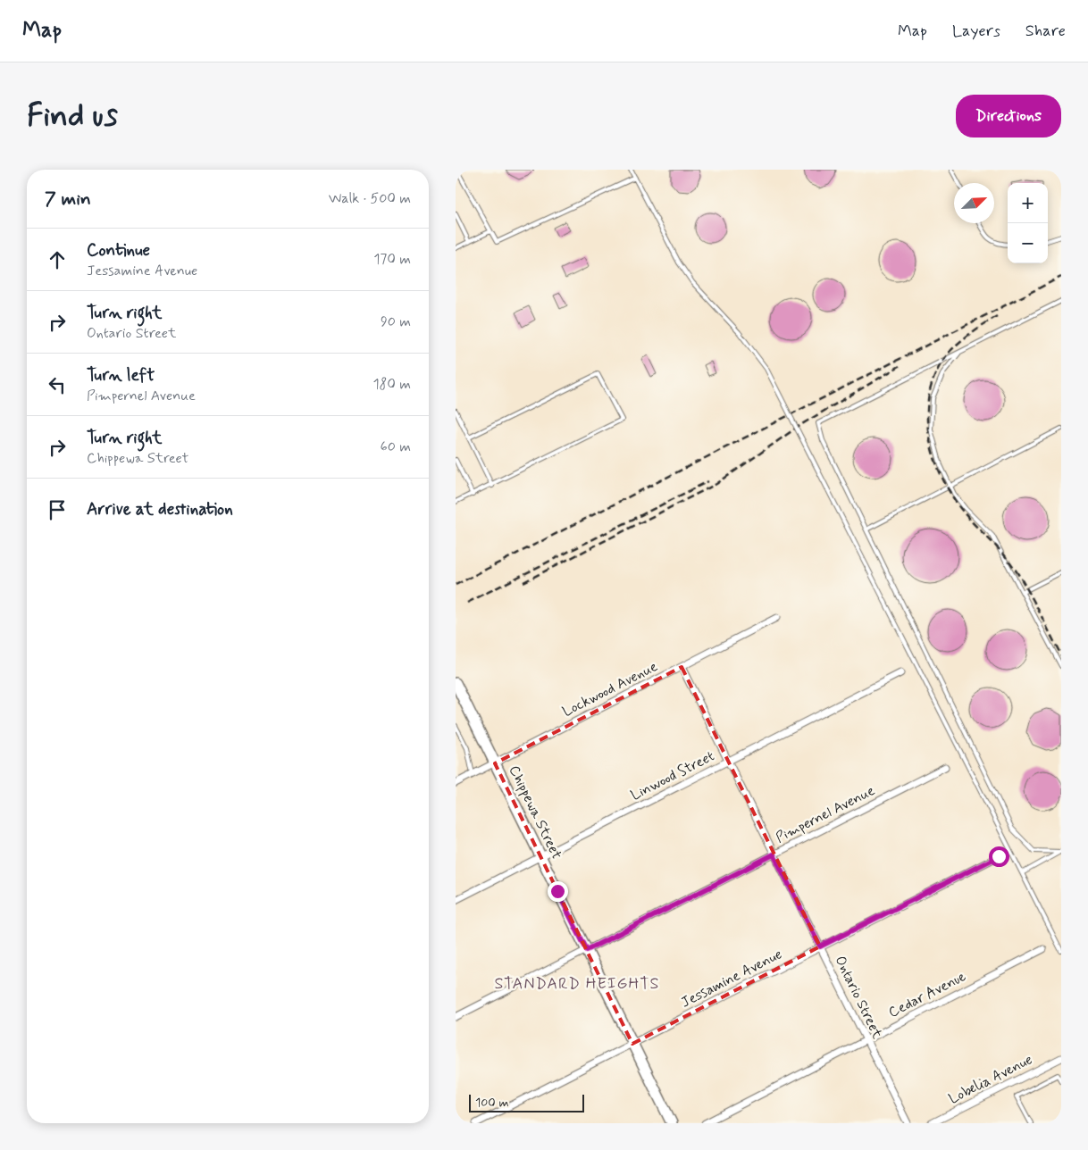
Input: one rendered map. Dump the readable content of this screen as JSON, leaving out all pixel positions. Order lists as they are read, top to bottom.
{
  "streets": {
    "main road": ["Chippewa Street"],
    "street": [
      "Lockwood Avenue",
      "Linwood Street",
      "Pimpernel Avenue",
      "Jessamine Avenue",
      "Cedar Avenue",
      "Ontario Street",
      "Lobelia Avenue"
    ]
  },
  "crossings": [
    ["Lockwood Avenue", "Chippewa Street"],
    ["Lockwood Avenue", "Ontario Street"],
    ["Linwood Street", "Chippewa Street"],
    ["Linwood Street", "Ontario Street"],
    ["Chippewa Street", "Pimpernel Avenue"],
    ["Chippewa Street", "Jessamine Avenue"],
    ["Pimpernel Avenue", "Ontario Street"],
    ["Jessamine Avenue", "Ontario Street"],
    ["Cedar Avenue", "Ontario Street"]
  ],
  "districts": ["STANDARD HEIGHTS"],
  "scale_bar": "100 m",
  "north": "top right",
  "page": {
    "header": "Map",
    "nav": ["Map", "Layers", "Share"],
    "buttons": "Directions",
    "title": "Find us",
    "heading": ["7 min", "Walk · 500 m"],
    "map_buttons": ["+", "−"],
    "list": [
      ["Continue", "Jessamine Avenue", "170 m"],
      ["Turn right", "Ontario Street", "90 m"],
      ["Turn left", "Pimpernel Avenue", "180 m"],
      ["Turn right", "Chippewa Street", "60 m"],
      "Arrive at destination"
    ],
    "scale": "100 m"
  }
}
